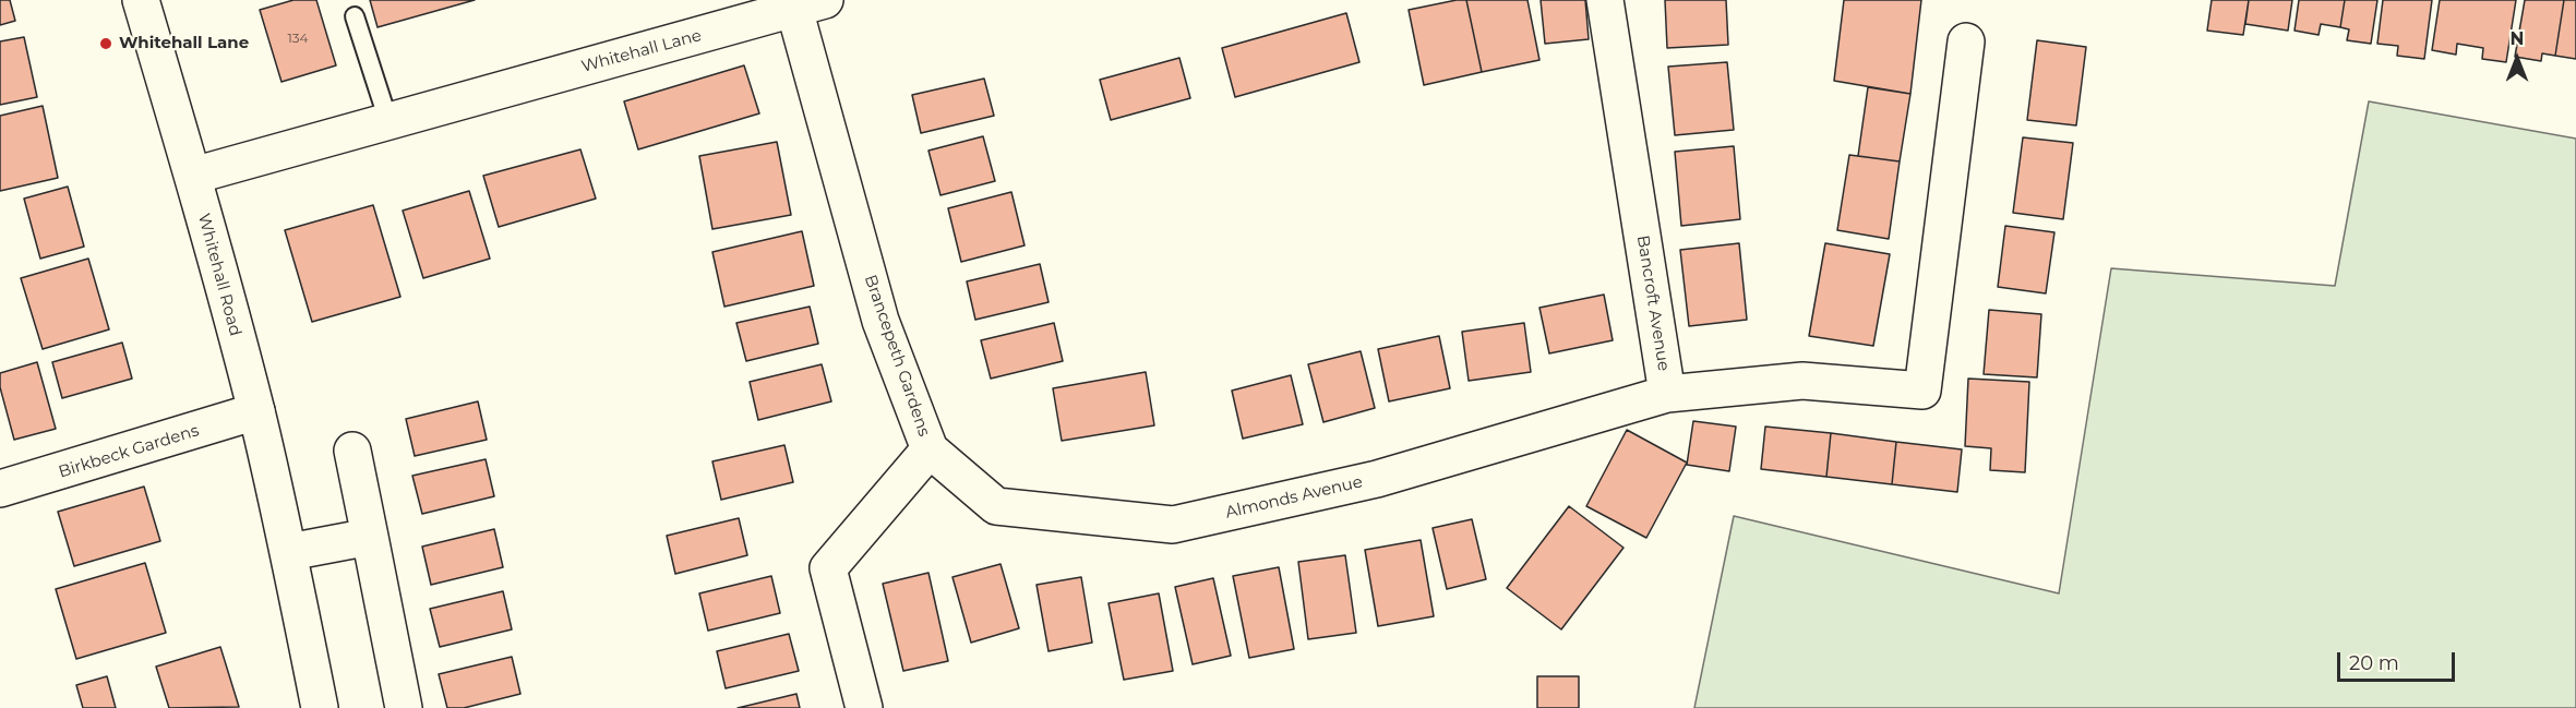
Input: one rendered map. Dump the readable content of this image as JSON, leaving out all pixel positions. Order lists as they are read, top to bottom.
{
  "streets": {
    "street": [
      "Whitehall Lane",
      "Whitehall Road",
      "Bancroft Avenue",
      "Brancepeth Gardens",
      "Birkbeck Gardens",
      "Almonds Avenue"
    ]
  },
  "crossings": [
    ["Whitehall Lane", "Whitehall Road"],
    ["Whitehall Lane", "Brancepeth Gardens"],
    ["Whitehall Road", "Birkbeck Gardens"],
    ["Bancroft Avenue", "Almonds Avenue"],
    ["Brancepeth Gardens", "Almonds Avenue"]
  ],
  "places": ["Whitehall Lane"],
  "house_numbers": ["134"],
  "scale_bar": "20 m",
  "north": "top"
}
